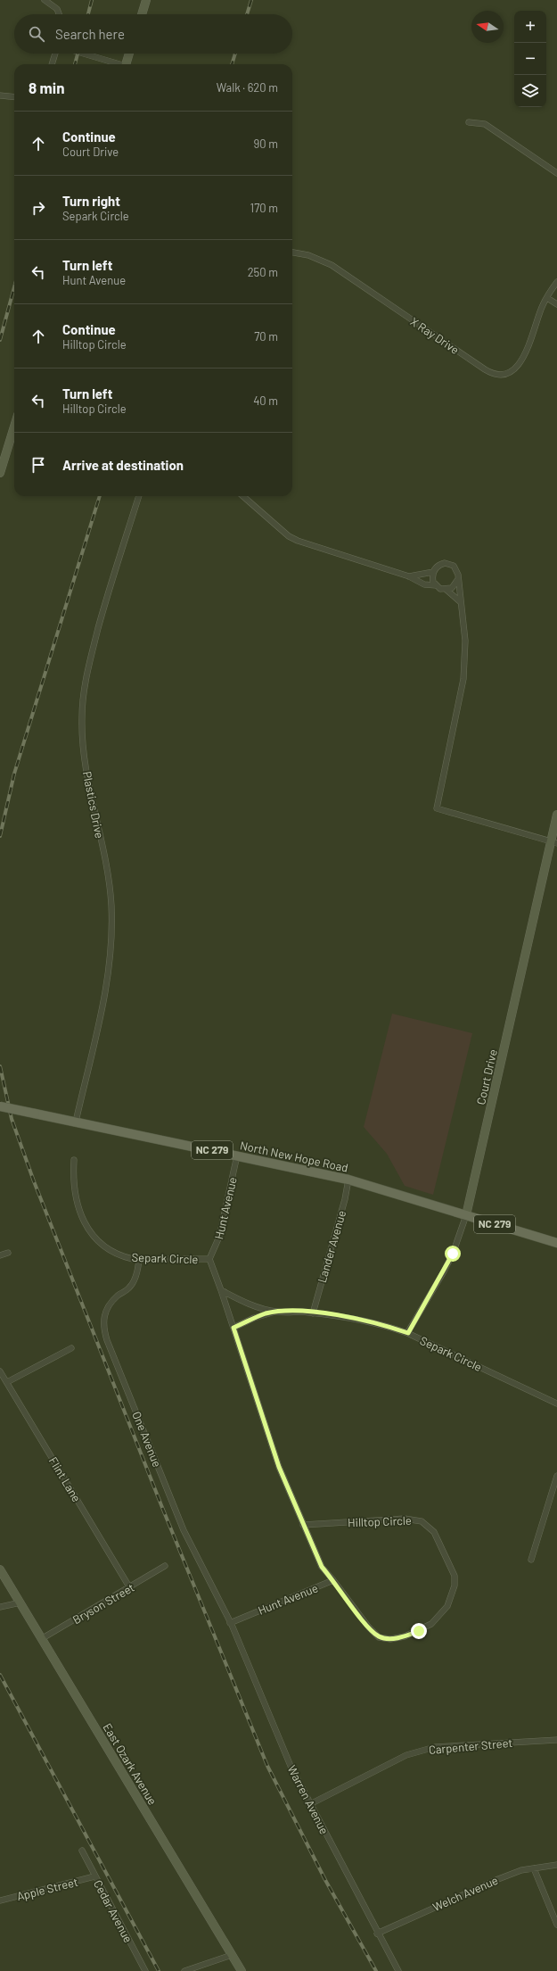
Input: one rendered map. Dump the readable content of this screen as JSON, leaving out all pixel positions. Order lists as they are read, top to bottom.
{
  "streets": {
    "main road": [
      "Court Drive",
      "NC 279",
      "North New Hope Road",
      "East Ozark Avenue"
    ],
    "street": [
      "X Ray Drive",
      "Plastics Drive",
      "Hunt Avenue",
      "Lander Avenue",
      "Separk Circle",
      "One Avenue",
      "Flint Lane",
      "Hilltop Circle",
      "Bryson Street",
      "Carpenter Street",
      "Warren Avenue",
      "Apple Street",
      "Welch Avenue",
      "Cedar Avenue"
    ]
  },
  "crossings": [
    ["Plastics Drive", "North New Hope Road"],
    ["Court Drive", "North New Hope Road"],
    ["Court Drive", "Separk Circle"],
    ["North New Hope Road", "Hunt Avenue"],
    ["North New Hope Road", "Lander Avenue"],
    ["Hunt Avenue", "Separk Circle"],
    ["Hunt Avenue", "One Avenue"],
    ["Hunt Avenue", "Hilltop Circle"],
    ["Hunt Avenue", "Warren Avenue"],
    ["Lander Avenue", "Separk Circle"],
    ["Separk Circle", "One Avenue"],
    ["One Avenue", "Warren Avenue"],
    ["Flint Lane", "Bryson Street"],
    ["Bryson Street", "East Ozark Avenue"],
    ["Carpenter Street", "Warren Avenue"],
    ["Warren Avenue", "Welch Avenue"],
    ["Apple Street", "Cedar Avenue"]
  ],
  "north": "left",
  "page": {
    "map_buttons": ["+", "−"],
    "search": "Search here",
    "heading": ["8 min", "Walk · 620 m"],
    "list": [
      ["Continue", "Court Drive", "90 m"],
      ["Turn right", "Separk Circle", "170 m"],
      ["Turn left", "Hunt Avenue", "250 m"],
      ["Continue", "Hilltop Circle", "70 m"],
      ["Turn left", "Hilltop Circle", "40 m"],
      "Arrive at destination"
    ]
  }
}
